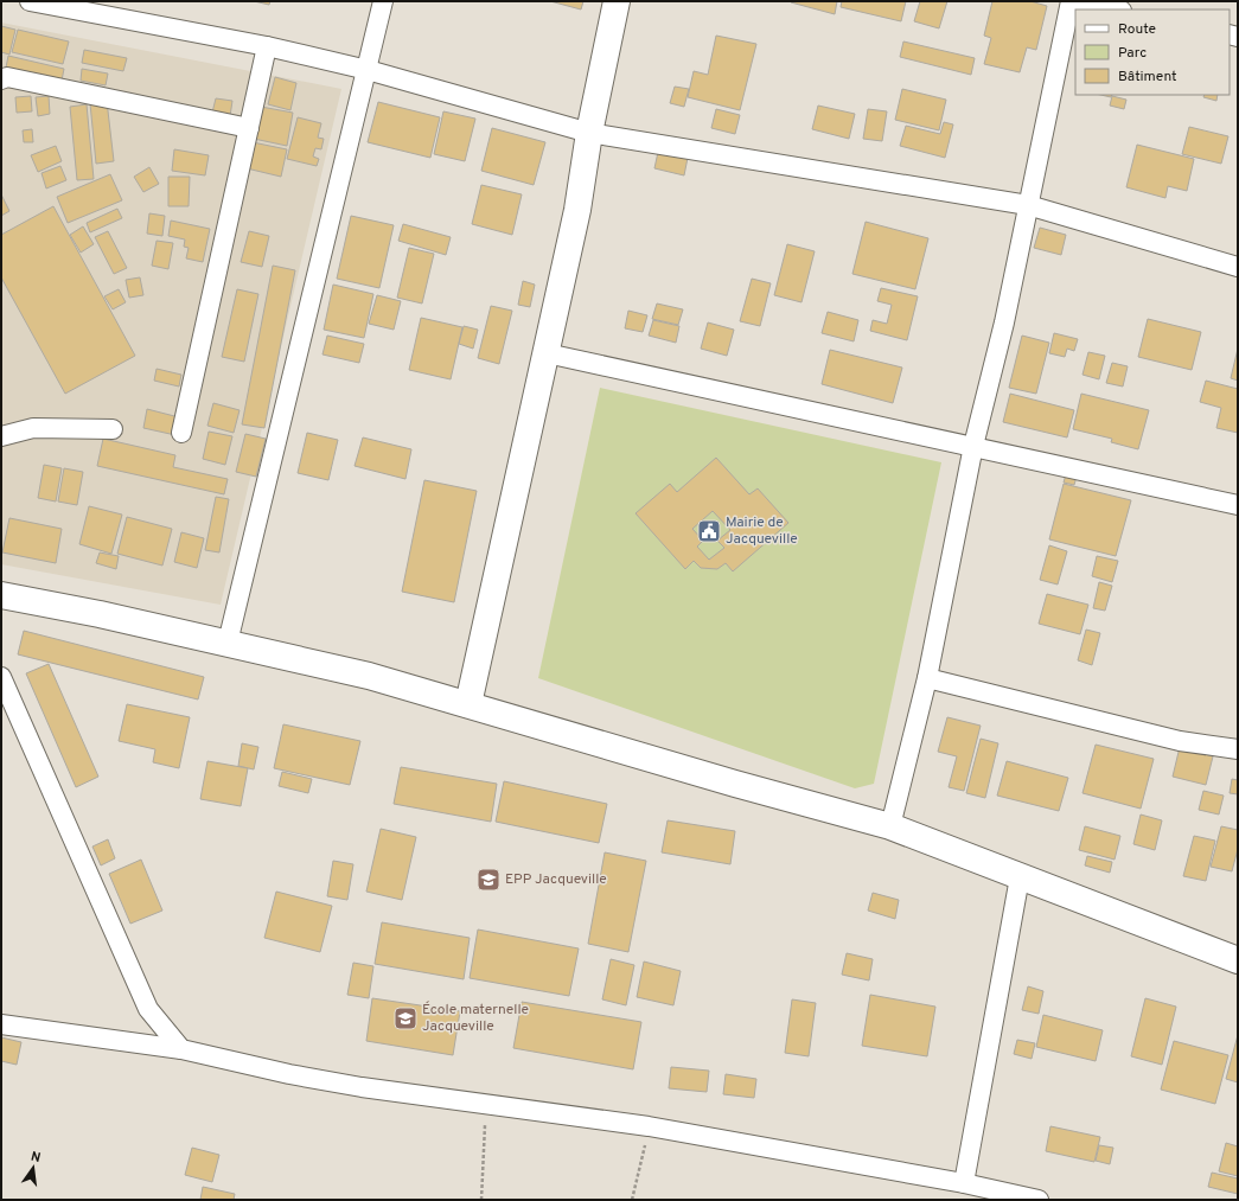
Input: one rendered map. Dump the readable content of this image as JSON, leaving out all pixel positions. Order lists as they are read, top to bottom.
{
  "places": {
    "public building": ["Mairie de Jacqueville"],
    "school or university": ["EPP Jacqueville", "École maternelle Jacqueville"]
  },
  "legend": ["Route", "Parc", "Bâtiment"],
  "north": "top"
}
